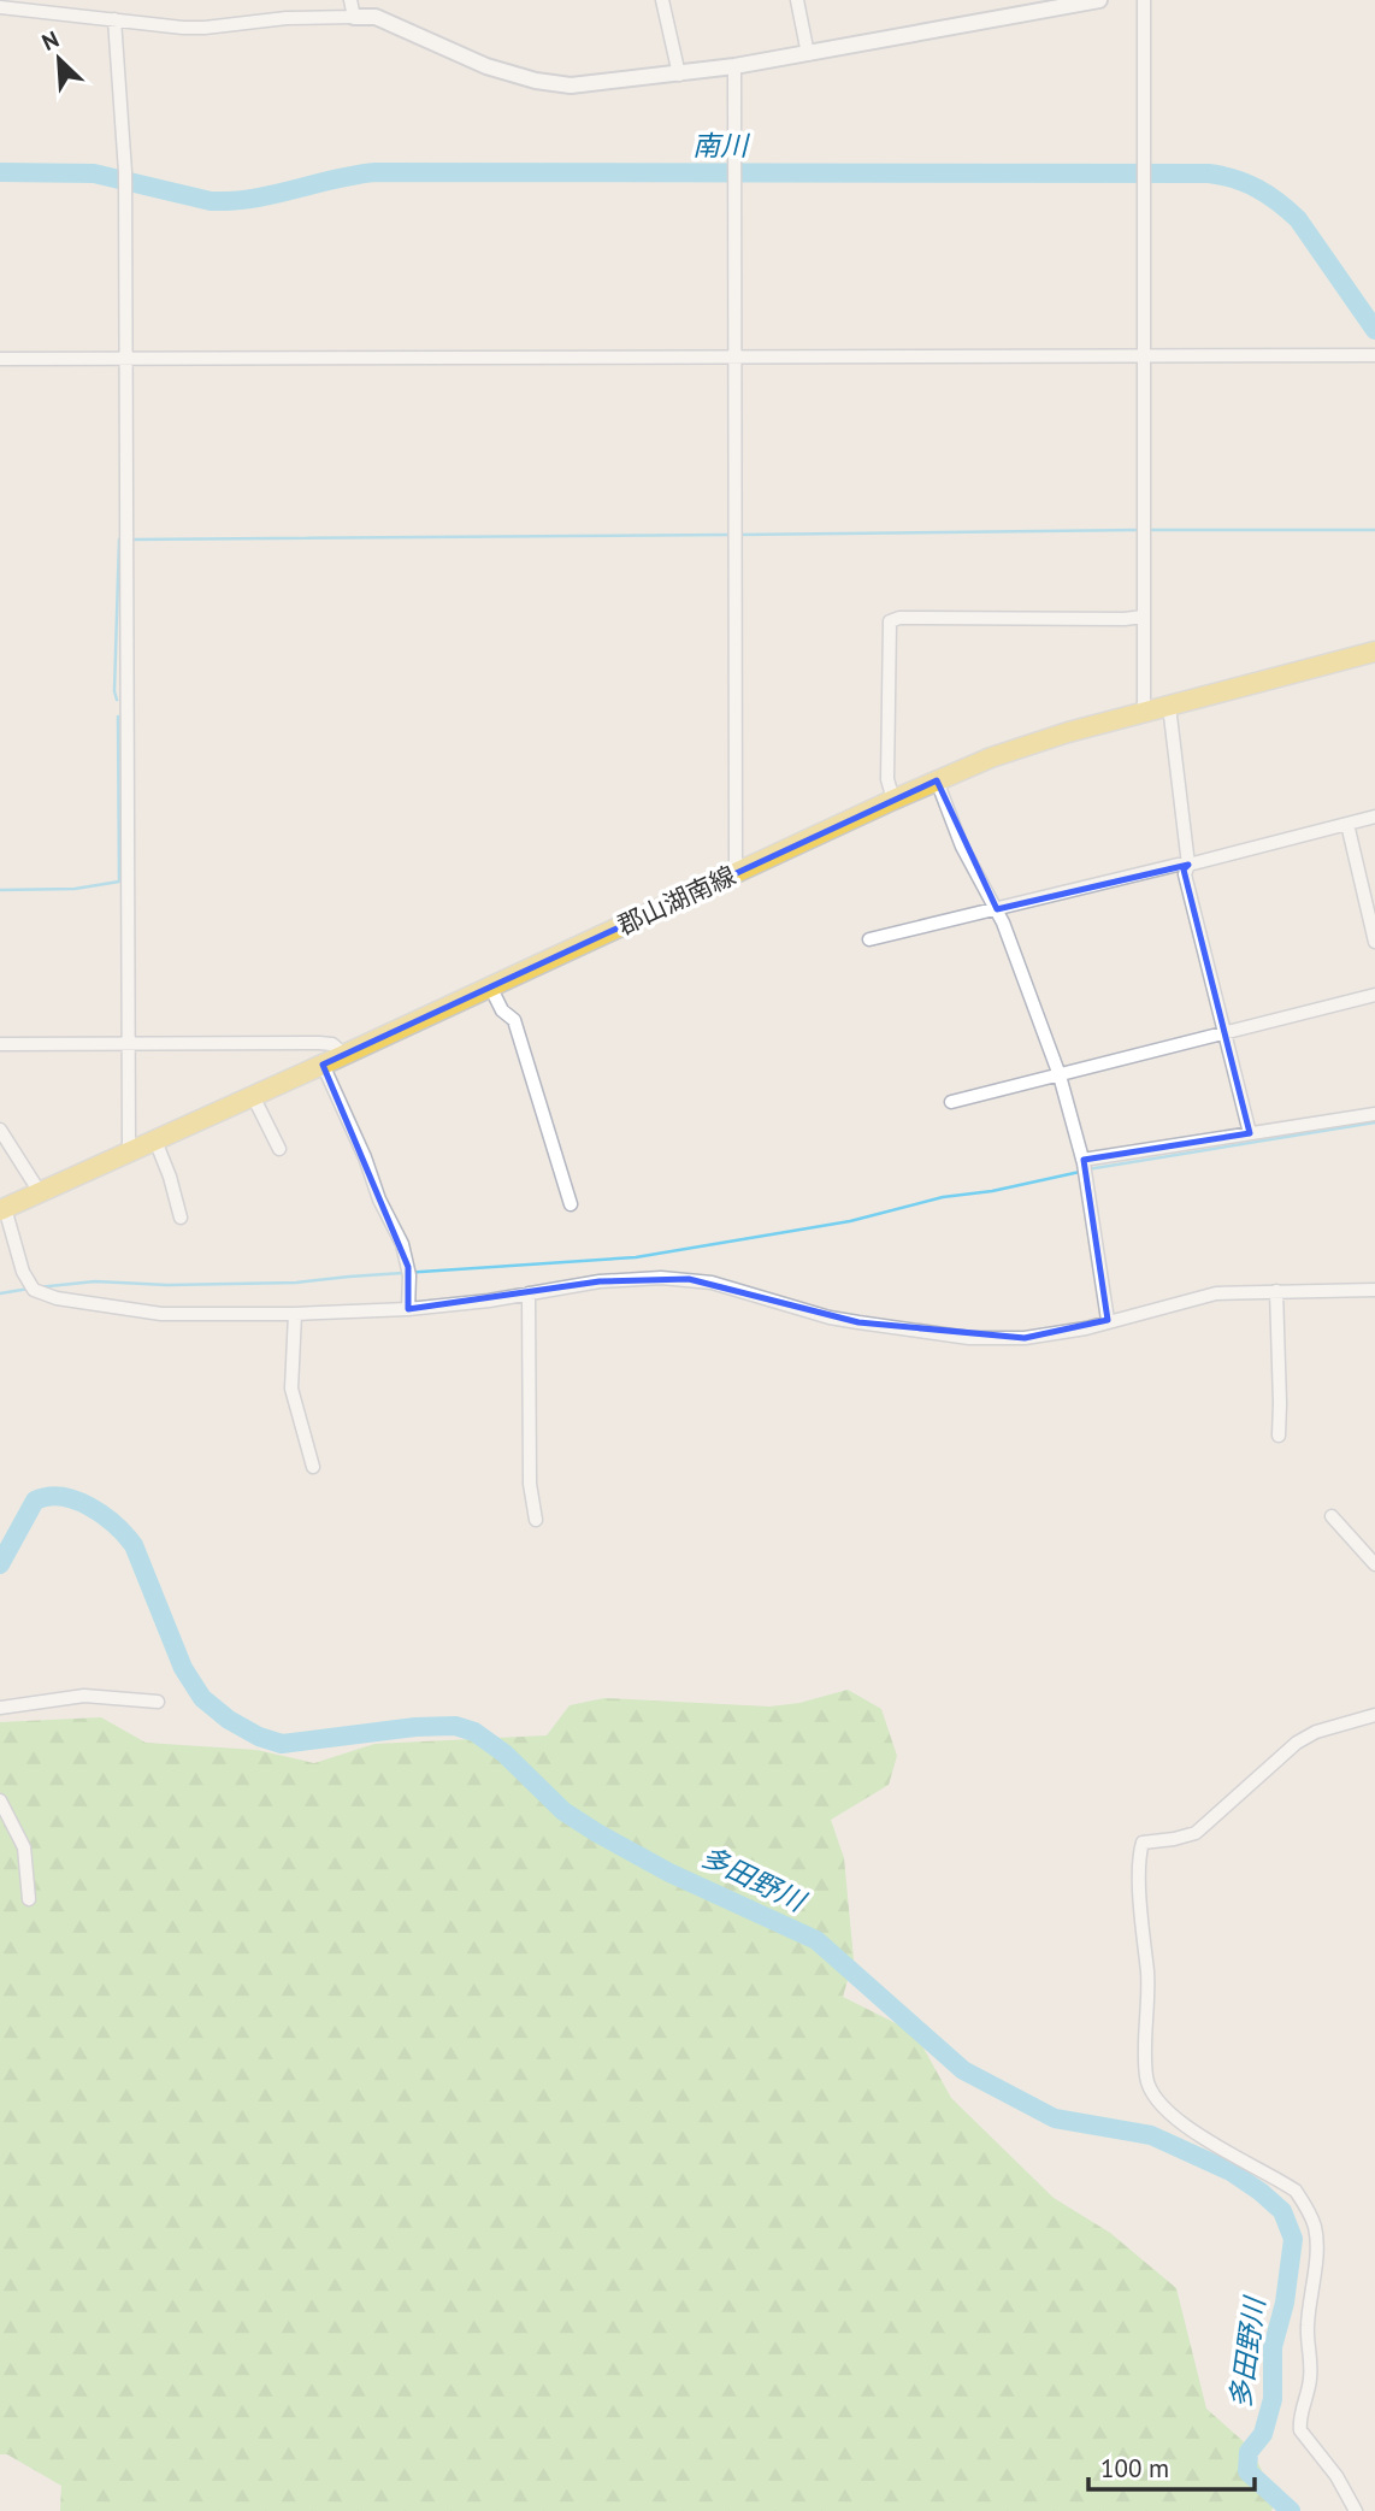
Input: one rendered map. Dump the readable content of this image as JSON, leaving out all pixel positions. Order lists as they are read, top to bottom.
{
  "streets": {
    "main road": ["郡山湖南線"]
  },
  "water": ["南川", "多田野川"],
  "scale_bar": "100 m",
  "north": "top left"
}
